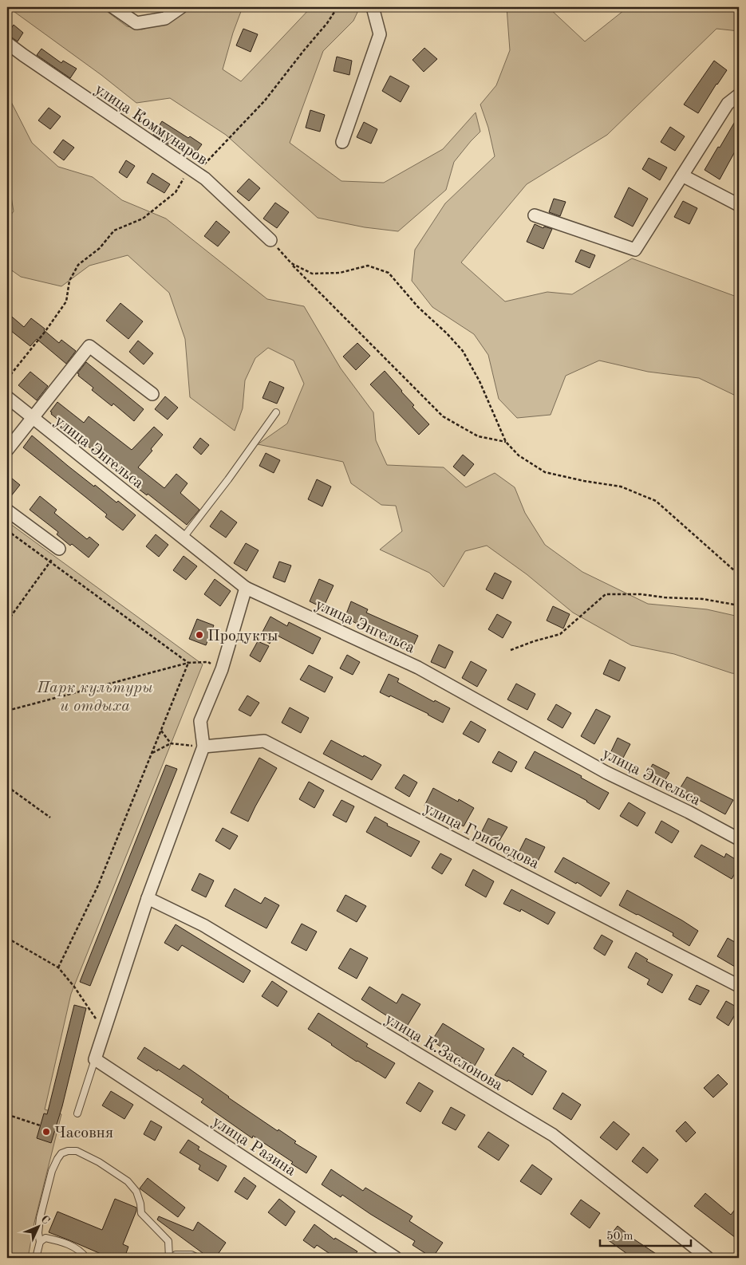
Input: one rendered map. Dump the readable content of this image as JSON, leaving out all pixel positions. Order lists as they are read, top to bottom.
{
  "streets": {
    "street": [
      "улица Коммунаров",
      "улица Энгельса",
      "улица Грибоедова",
      "улица К.Заслонова",
      "улица Разина"
    ]
  },
  "parks": ["Парк культуры и отдыха"],
  "places": ["Продукты", "Часовня"],
  "scale_bar": "50 m",
  "north": "top right"
}
